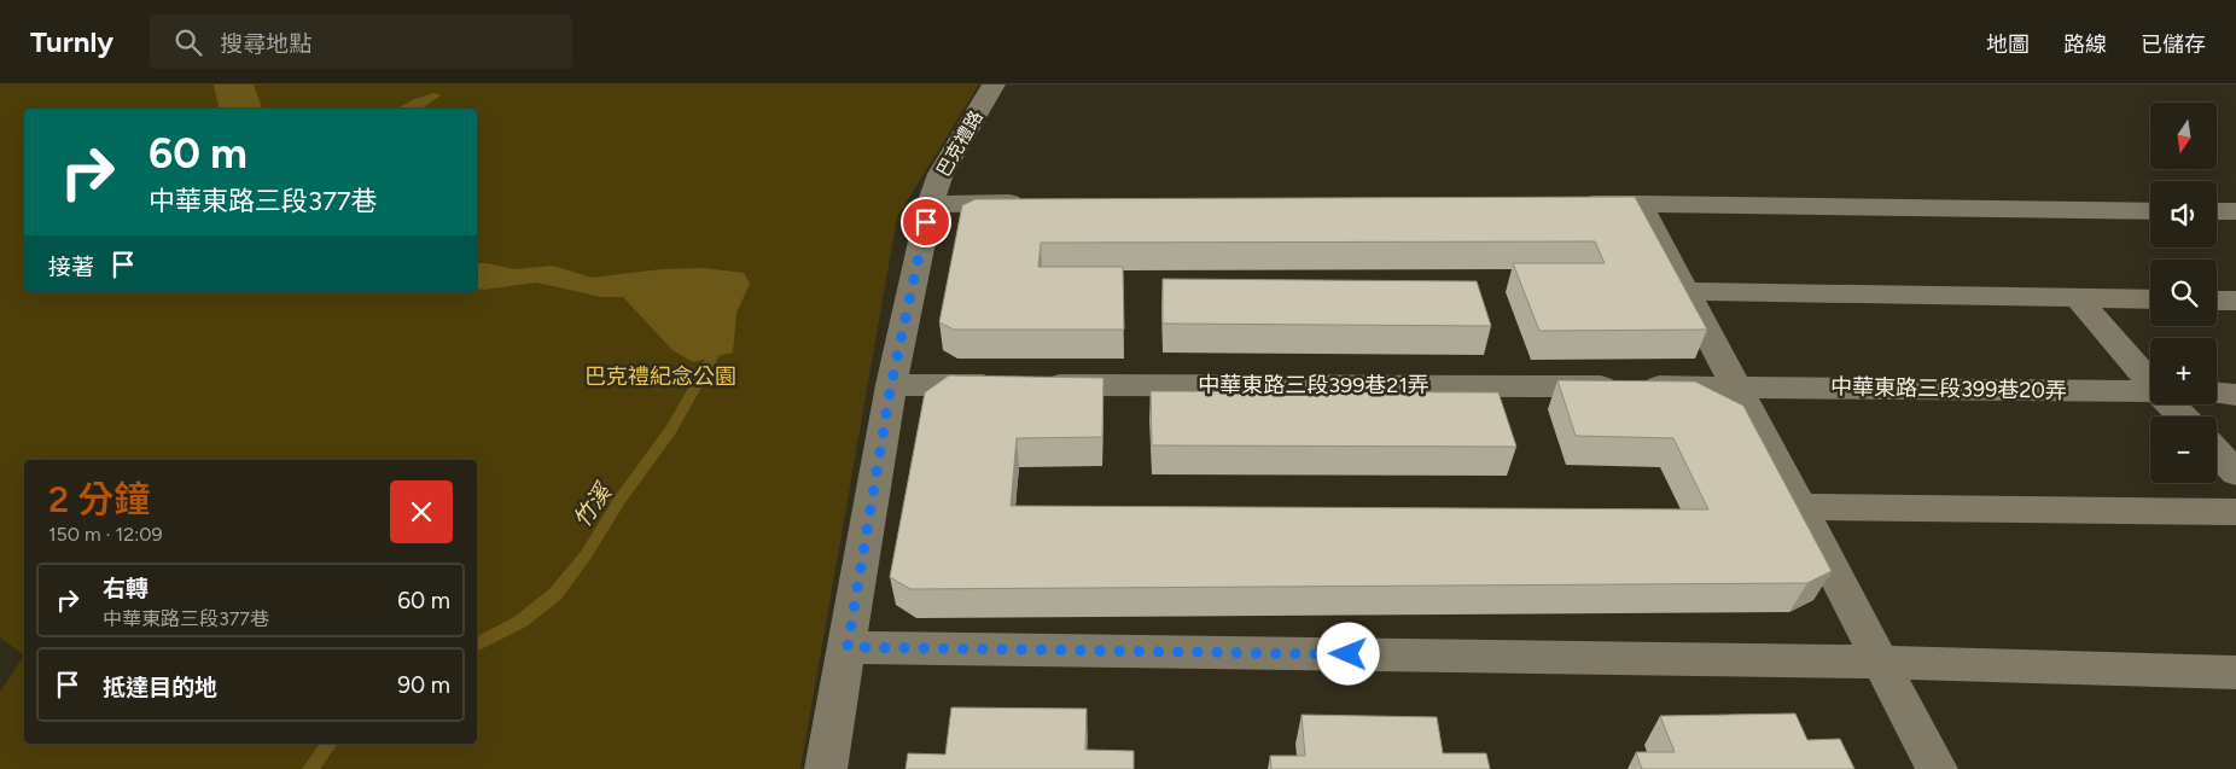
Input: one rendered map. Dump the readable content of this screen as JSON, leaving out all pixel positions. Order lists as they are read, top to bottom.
{
  "streets": {
    "street": ["巴克禮路", "中華東路三段399巷21弄", "中華東路三段399巷20弄"]
  },
  "crossings": [
    ["巴克禮路", "中華東路三段399巷21弄"],
    ["中華東路三段399巷21弄", "中華東路三段399巷20弄"]
  ],
  "water": ["竹溪"],
  "parks": ["巴克禮紀念公園"],
  "north": "bottom",
  "page": {
    "header": "Turnly",
    "search": "搜尋地點",
    "nav": ["地圖", "路線", "已儲存"],
    "map_buttons": ["+", "−"],
    "turn": ["60 m", "中華東路三段377巷"],
    "then": "接著",
    "heading": ["2 分鐘", "150 m · 12:09"],
    "list": [
      {
        "name": "右轉",
        "note": "中華東路三段377巷",
        "value": "60 m"
      },
      {
        "name": "抵達目的地",
        "value": "90 m"
      }
    ]
  }
}
